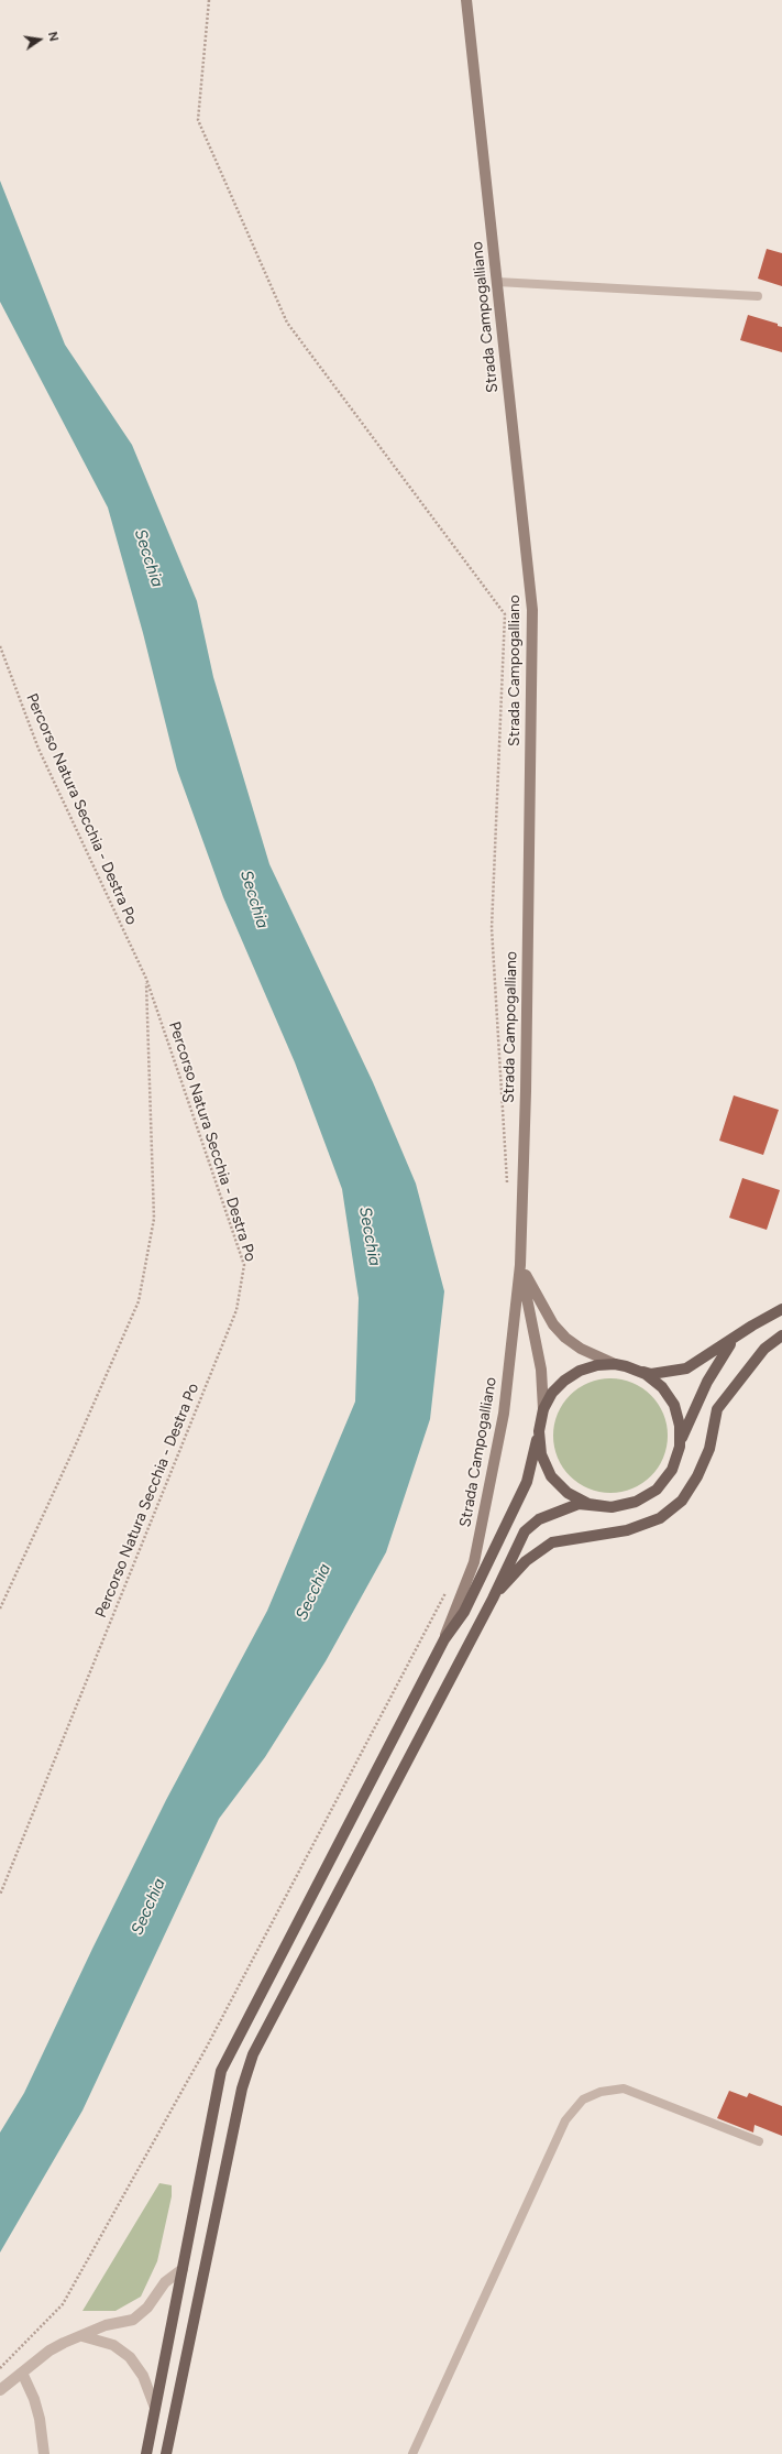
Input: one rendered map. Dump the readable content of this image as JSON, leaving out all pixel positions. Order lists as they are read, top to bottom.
{
  "streets": {
    "main road": ["Strada Campogalliano"],
    "path": ["Percorso Natura Secchia - Destra Po"]
  },
  "water": ["Secchia"],
  "north": "right"
}
